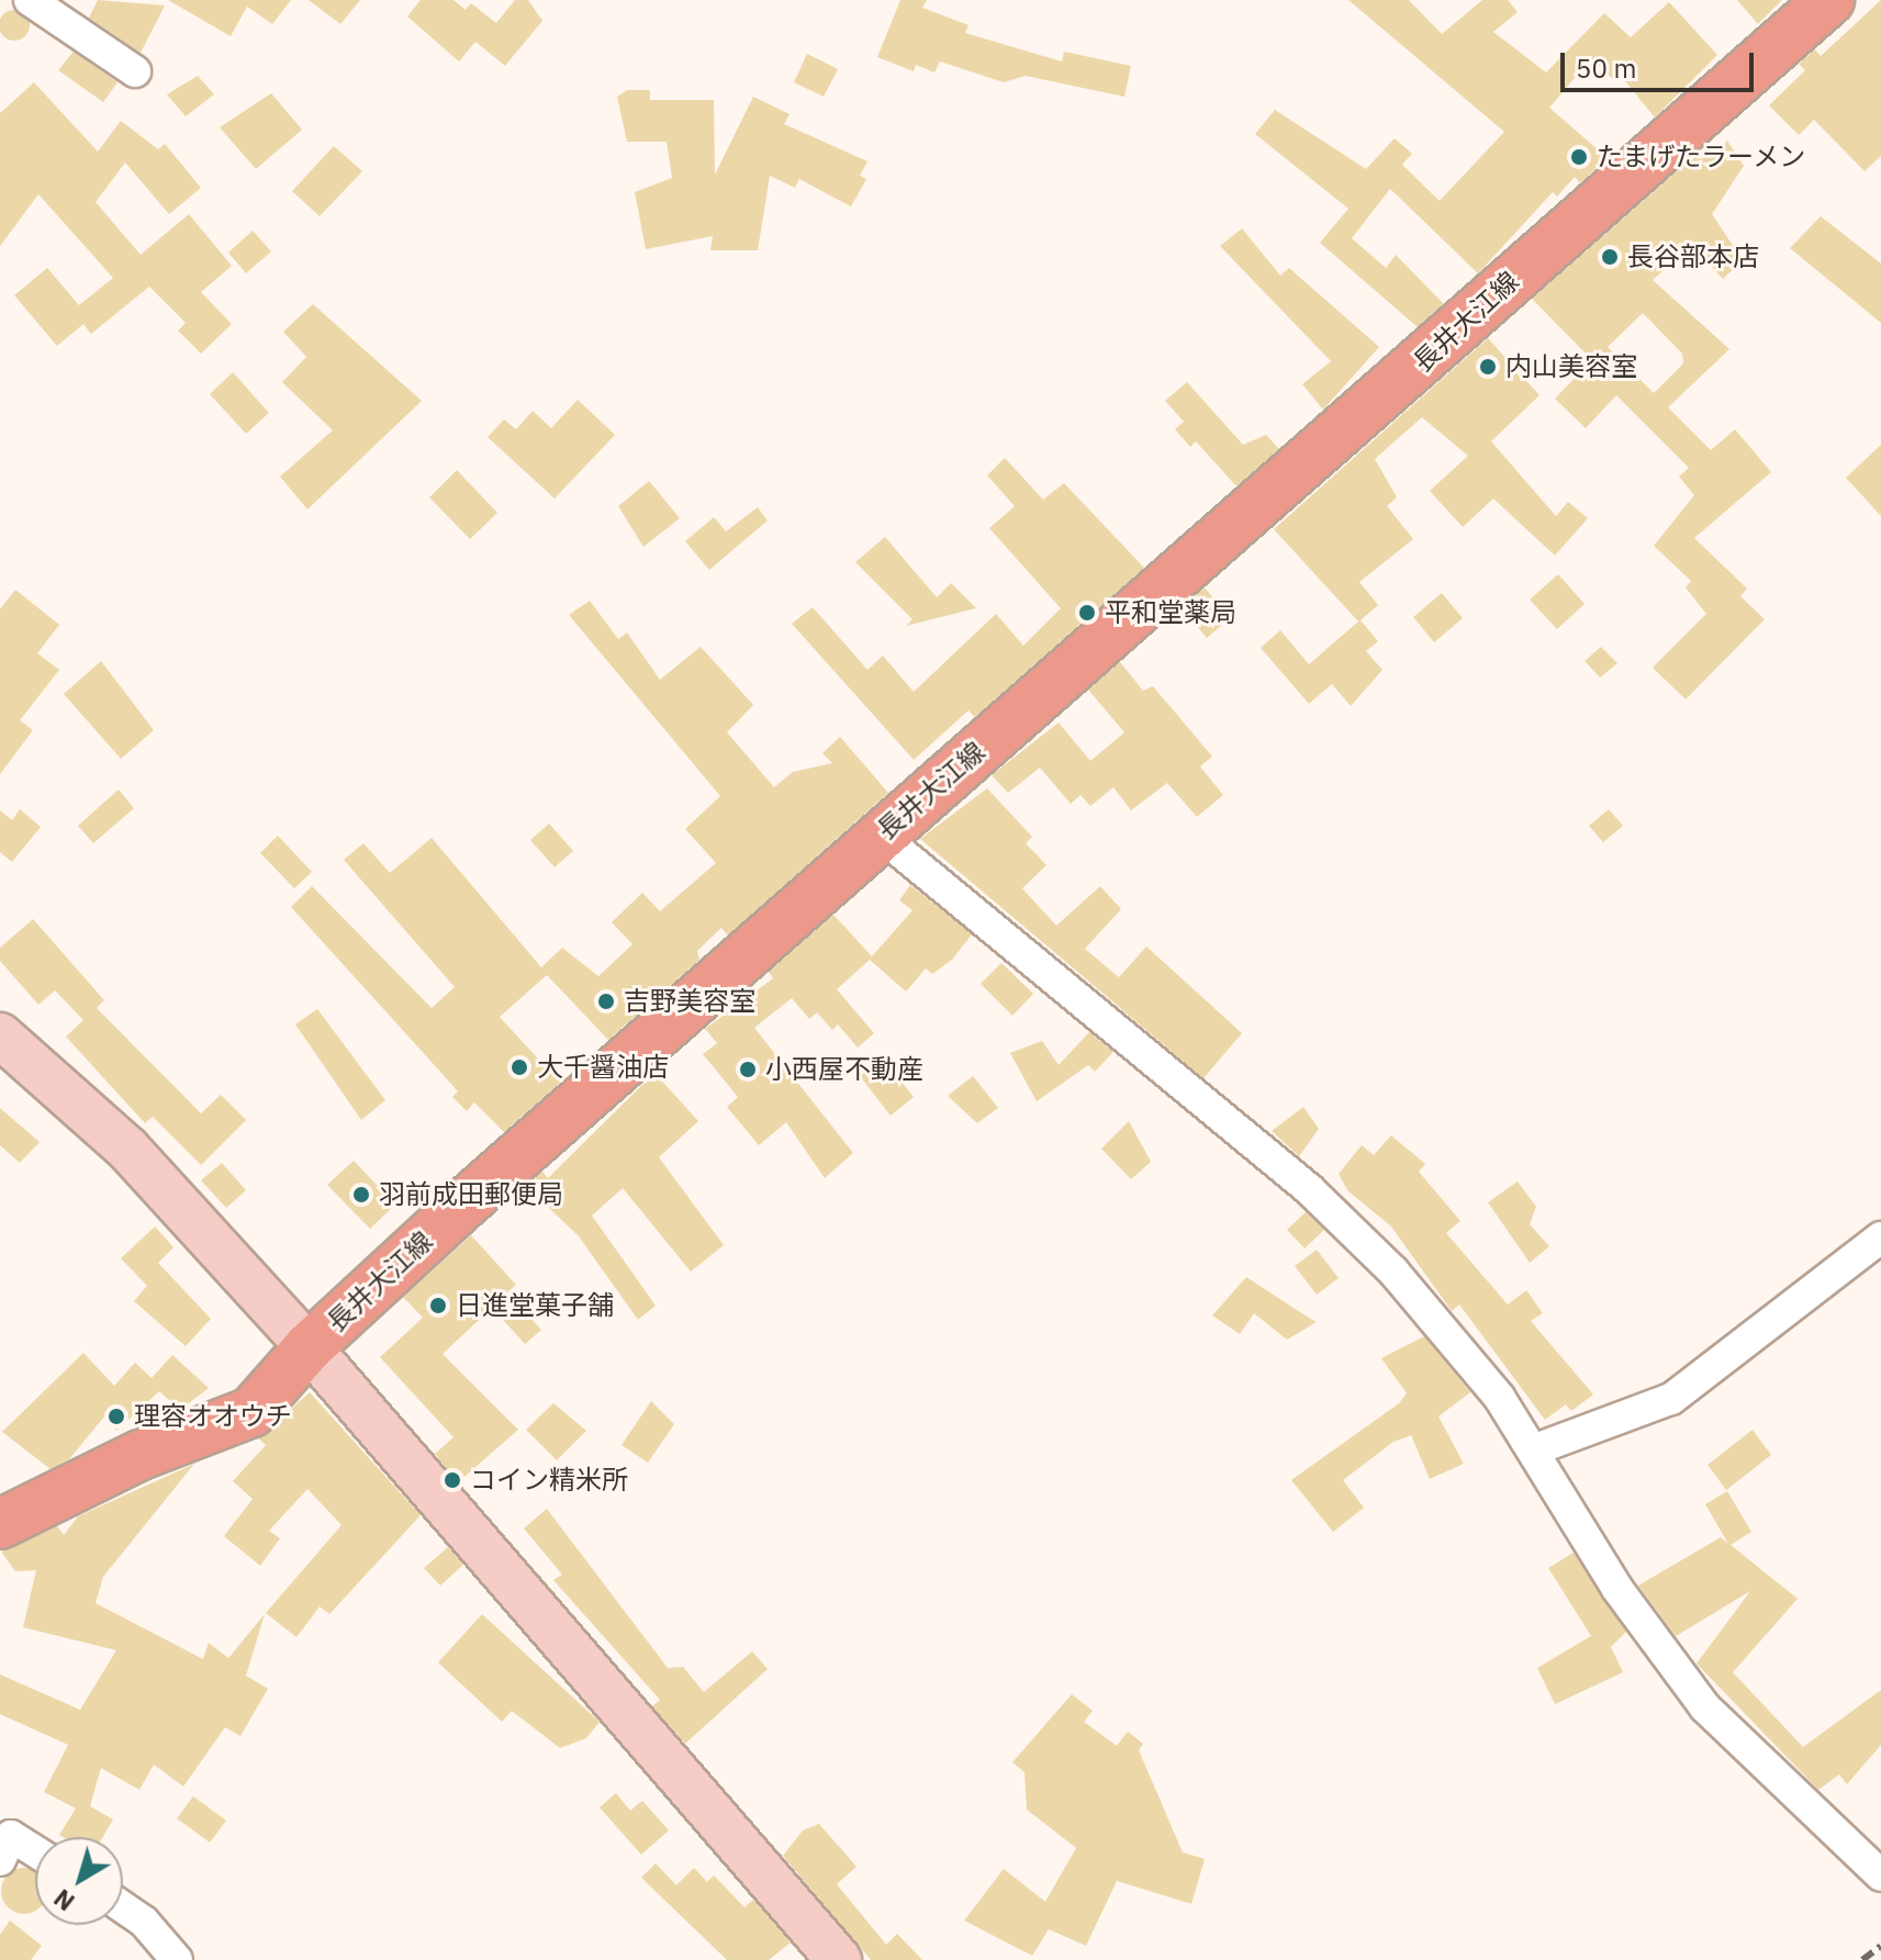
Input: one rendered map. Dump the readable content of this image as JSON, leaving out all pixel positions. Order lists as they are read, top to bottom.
{
  "streets": {
    "main road": ["長井大江線"]
  },
  "places": [
    "たまげたラーメン",
    "長谷部本店",
    "内山美容室",
    "平和堂薬局",
    "吉野美容室",
    "大千醤油店",
    "小西屋不動産",
    "羽前成田郵便局",
    "日進堂菓子舗",
    "理容オオウチ",
    "コイン精米所"
  ],
  "scale_bar": "50 m",
  "north": "bottom left"
}
